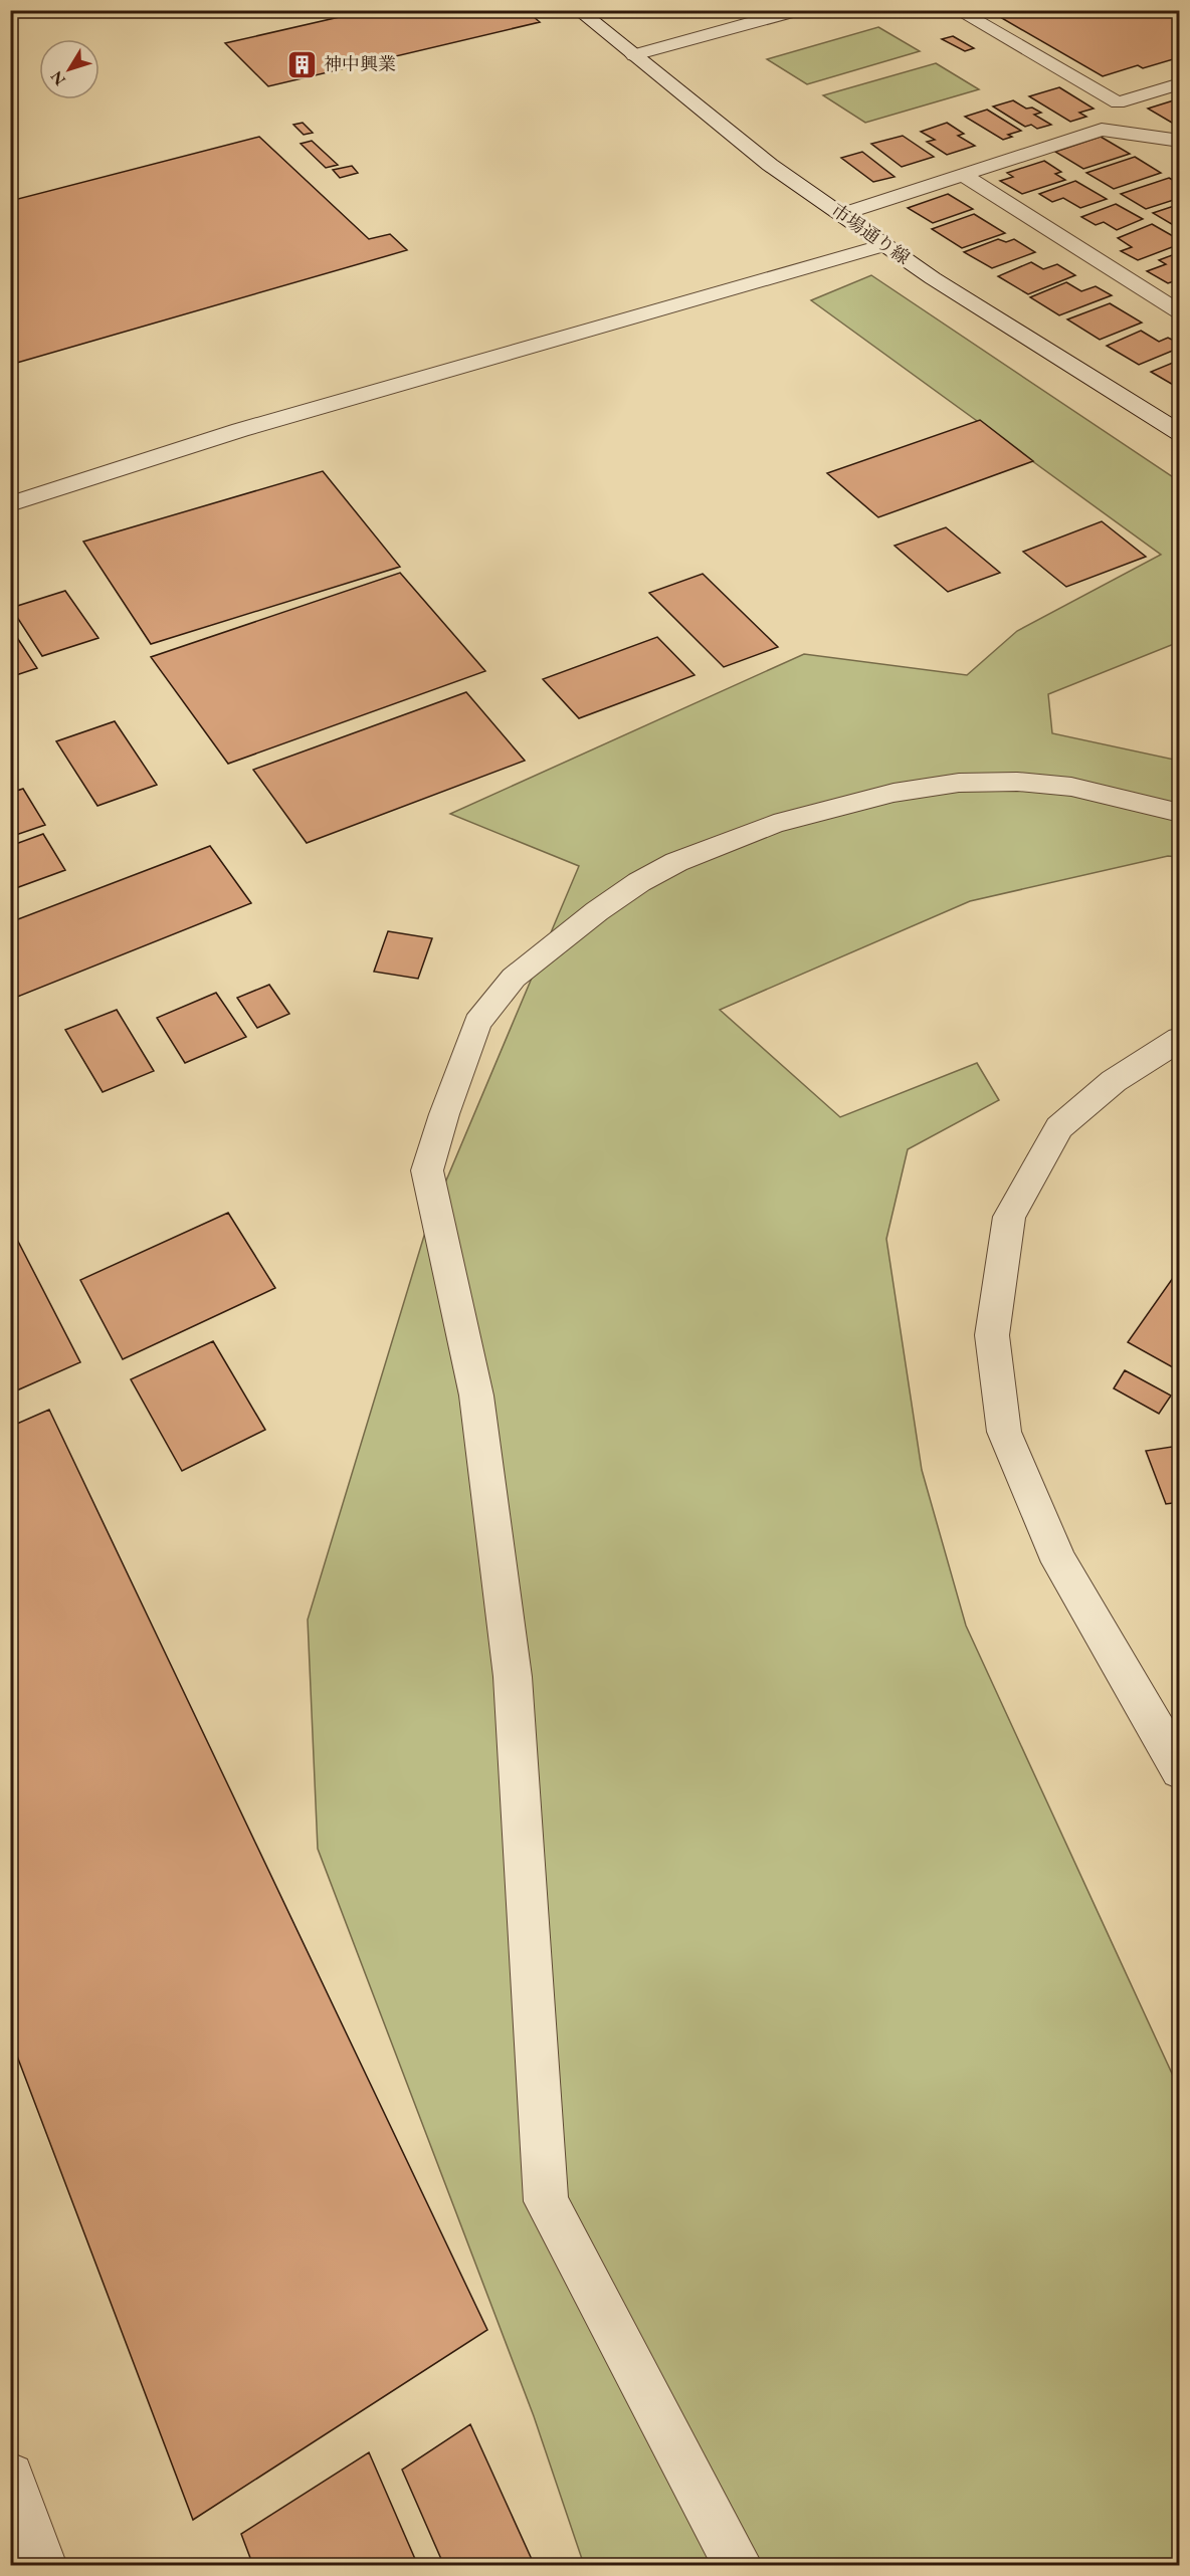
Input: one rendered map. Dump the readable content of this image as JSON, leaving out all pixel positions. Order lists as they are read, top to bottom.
{
  "streets": {
    "street": ["市場通り線"]
  },
  "places": {
    "building": ["神中興業"]
  },
  "north": "bottom left"
}
